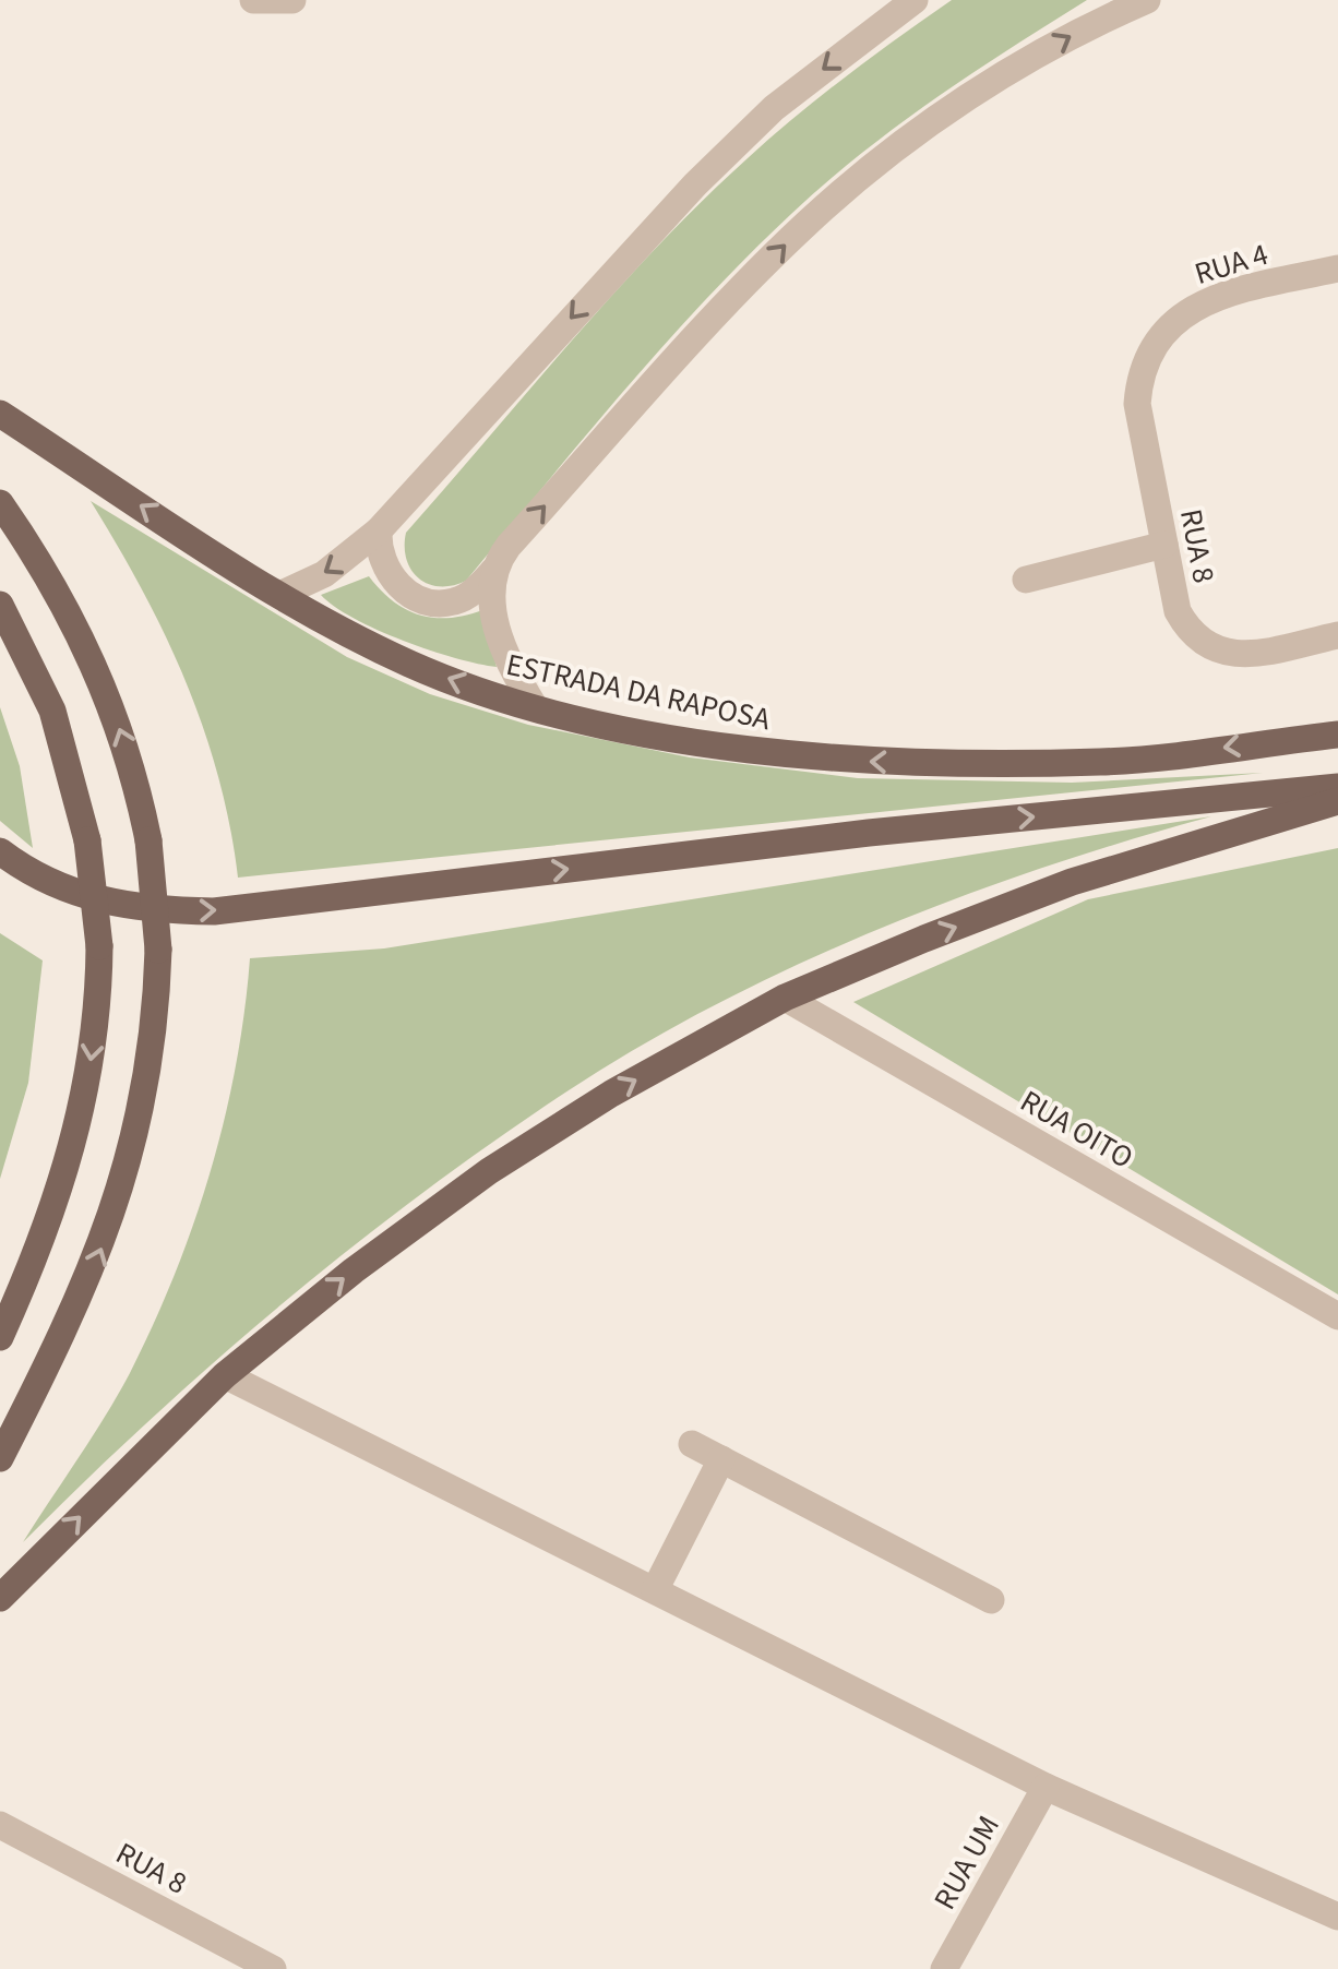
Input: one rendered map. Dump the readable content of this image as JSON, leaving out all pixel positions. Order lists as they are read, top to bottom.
{
  "streets": {
    "main road": ["ESTRADA DA RAPOSA"],
    "street": [
      "RUA 4",
      "RUA 8",
      "RUA OITO",
      "RUA UM"
    ]
  },
  "crossings": [
    ["RUA 4", "RUA 8"]
  ]
}
